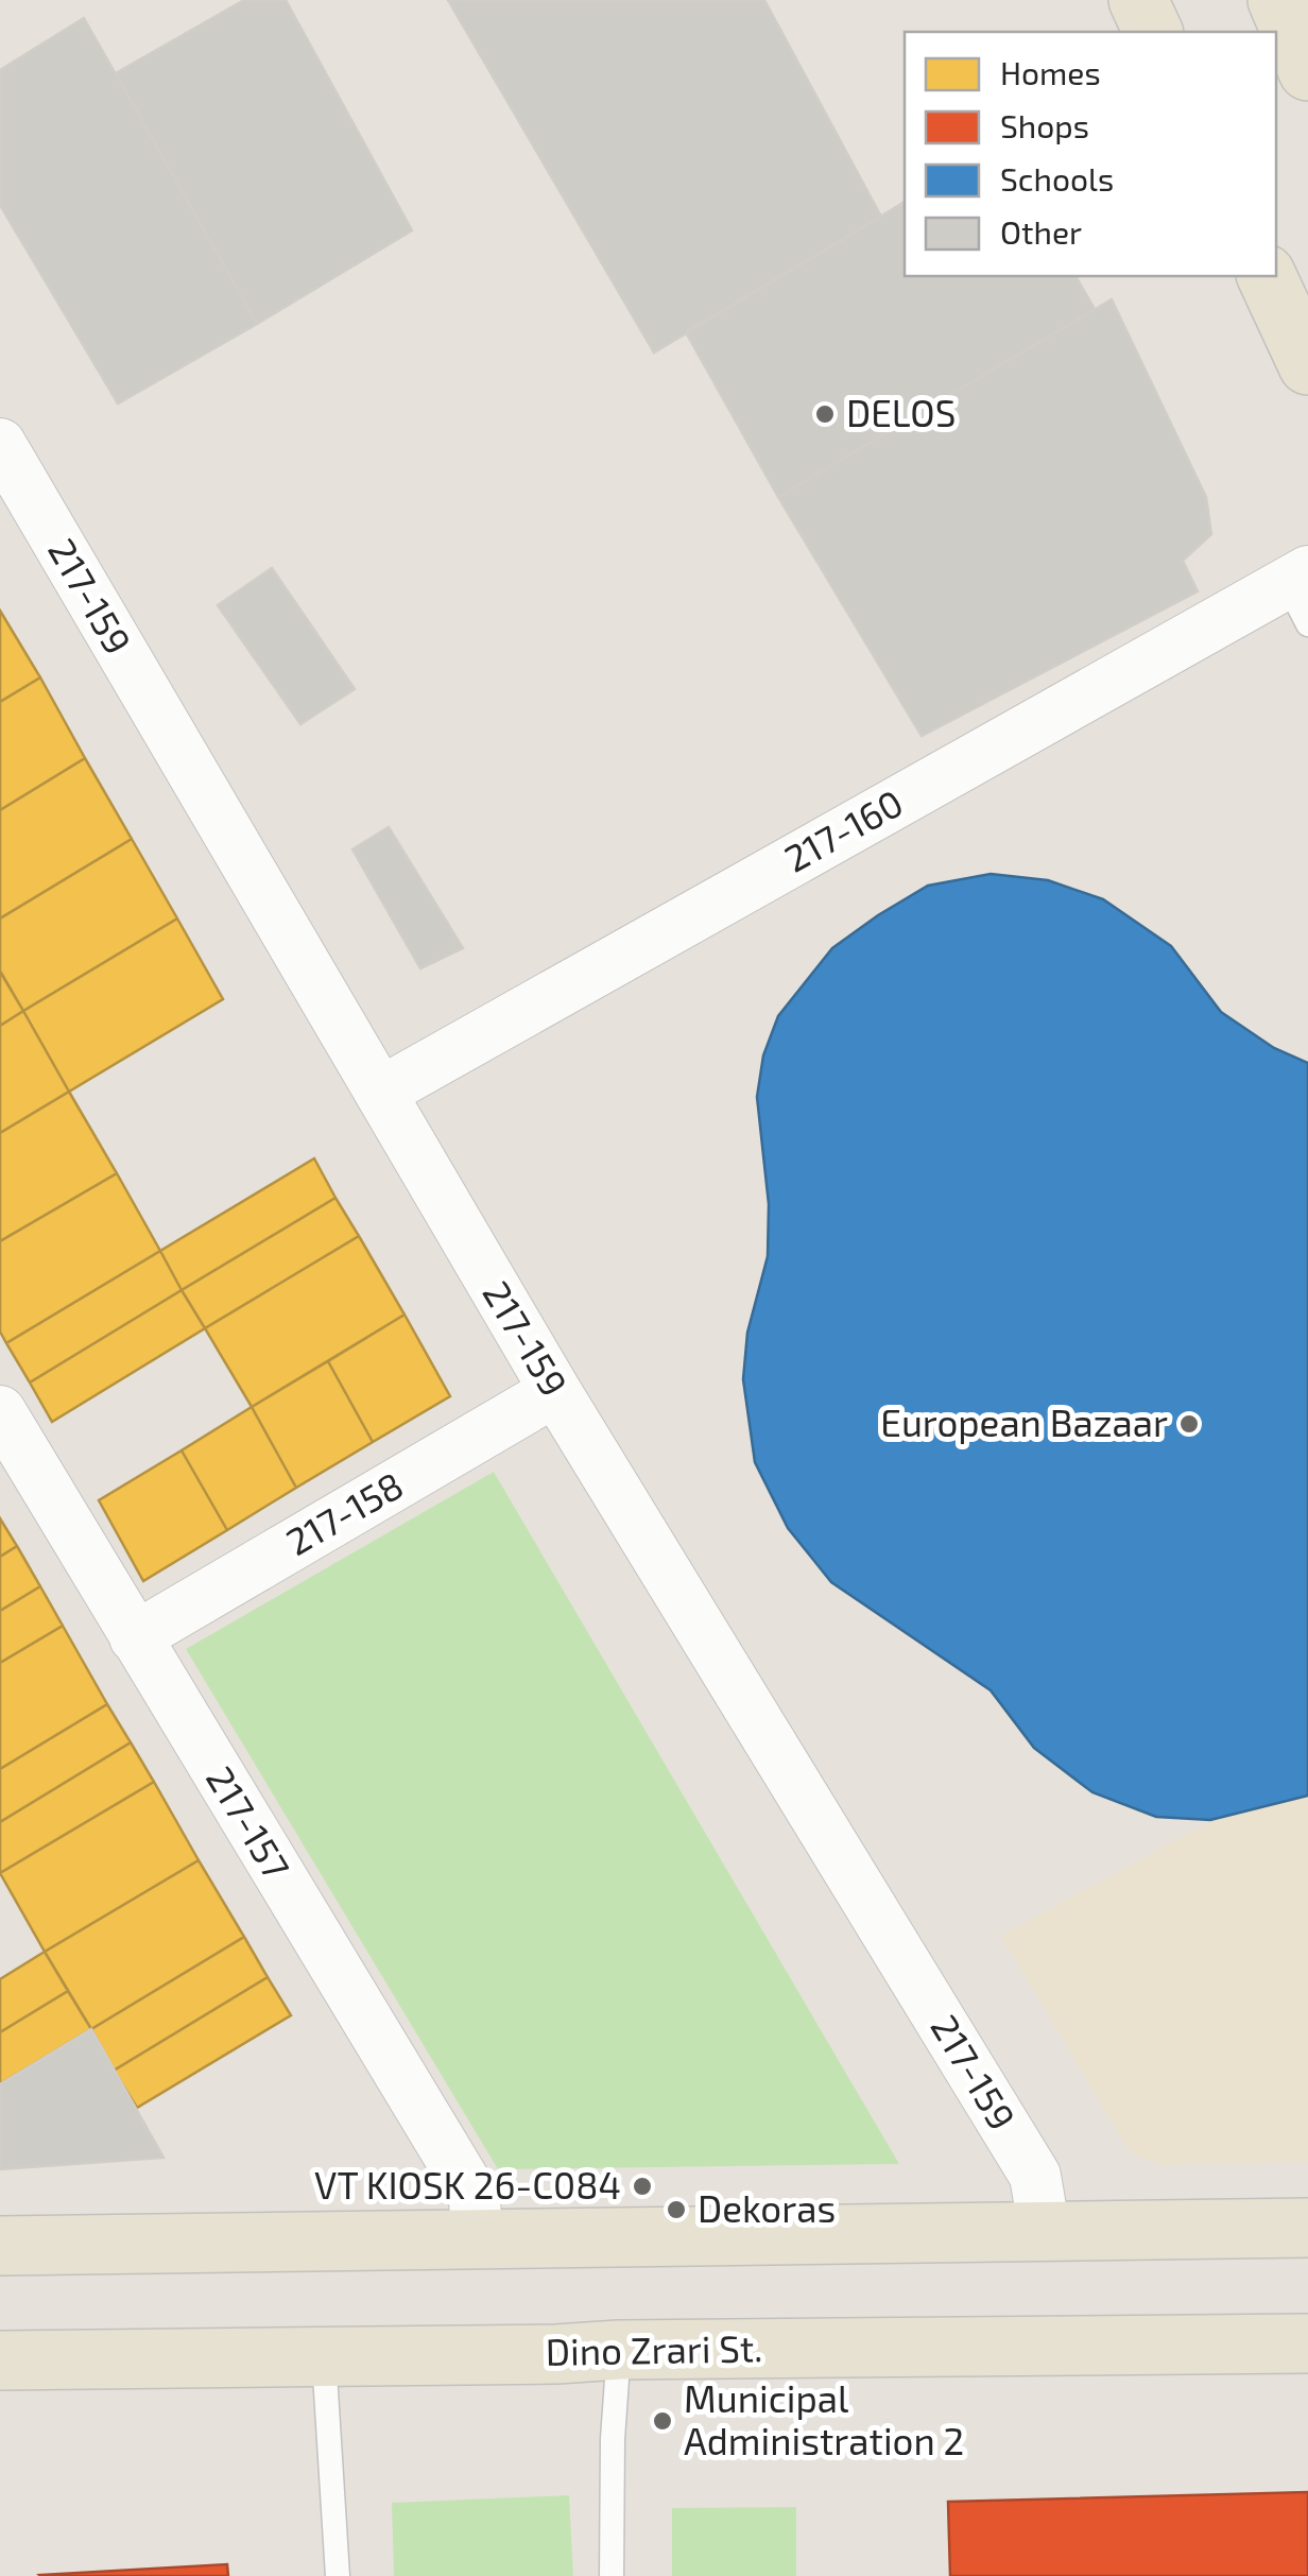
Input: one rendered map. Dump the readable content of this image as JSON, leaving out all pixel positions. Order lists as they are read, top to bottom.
{
  "streets": {
    "main road": ["Dino Zrari St."],
    "street": [
      "217-159",
      "217-160",
      "217-158",
      "217-157"
    ]
  },
  "crossings": [
    ["217-159", "217-160"],
    ["217-159", "217-158"],
    ["217-158", "217-157"]
  ],
  "places": [
    "DELOS",
    "European Bazaar",
    "VT KIOSK 26-C084",
    "Dekoras",
    "Municipal Administration 2"
  ],
  "legend": [
    "Homes",
    "Shops",
    "Schools",
    "Other"
  ]
}
